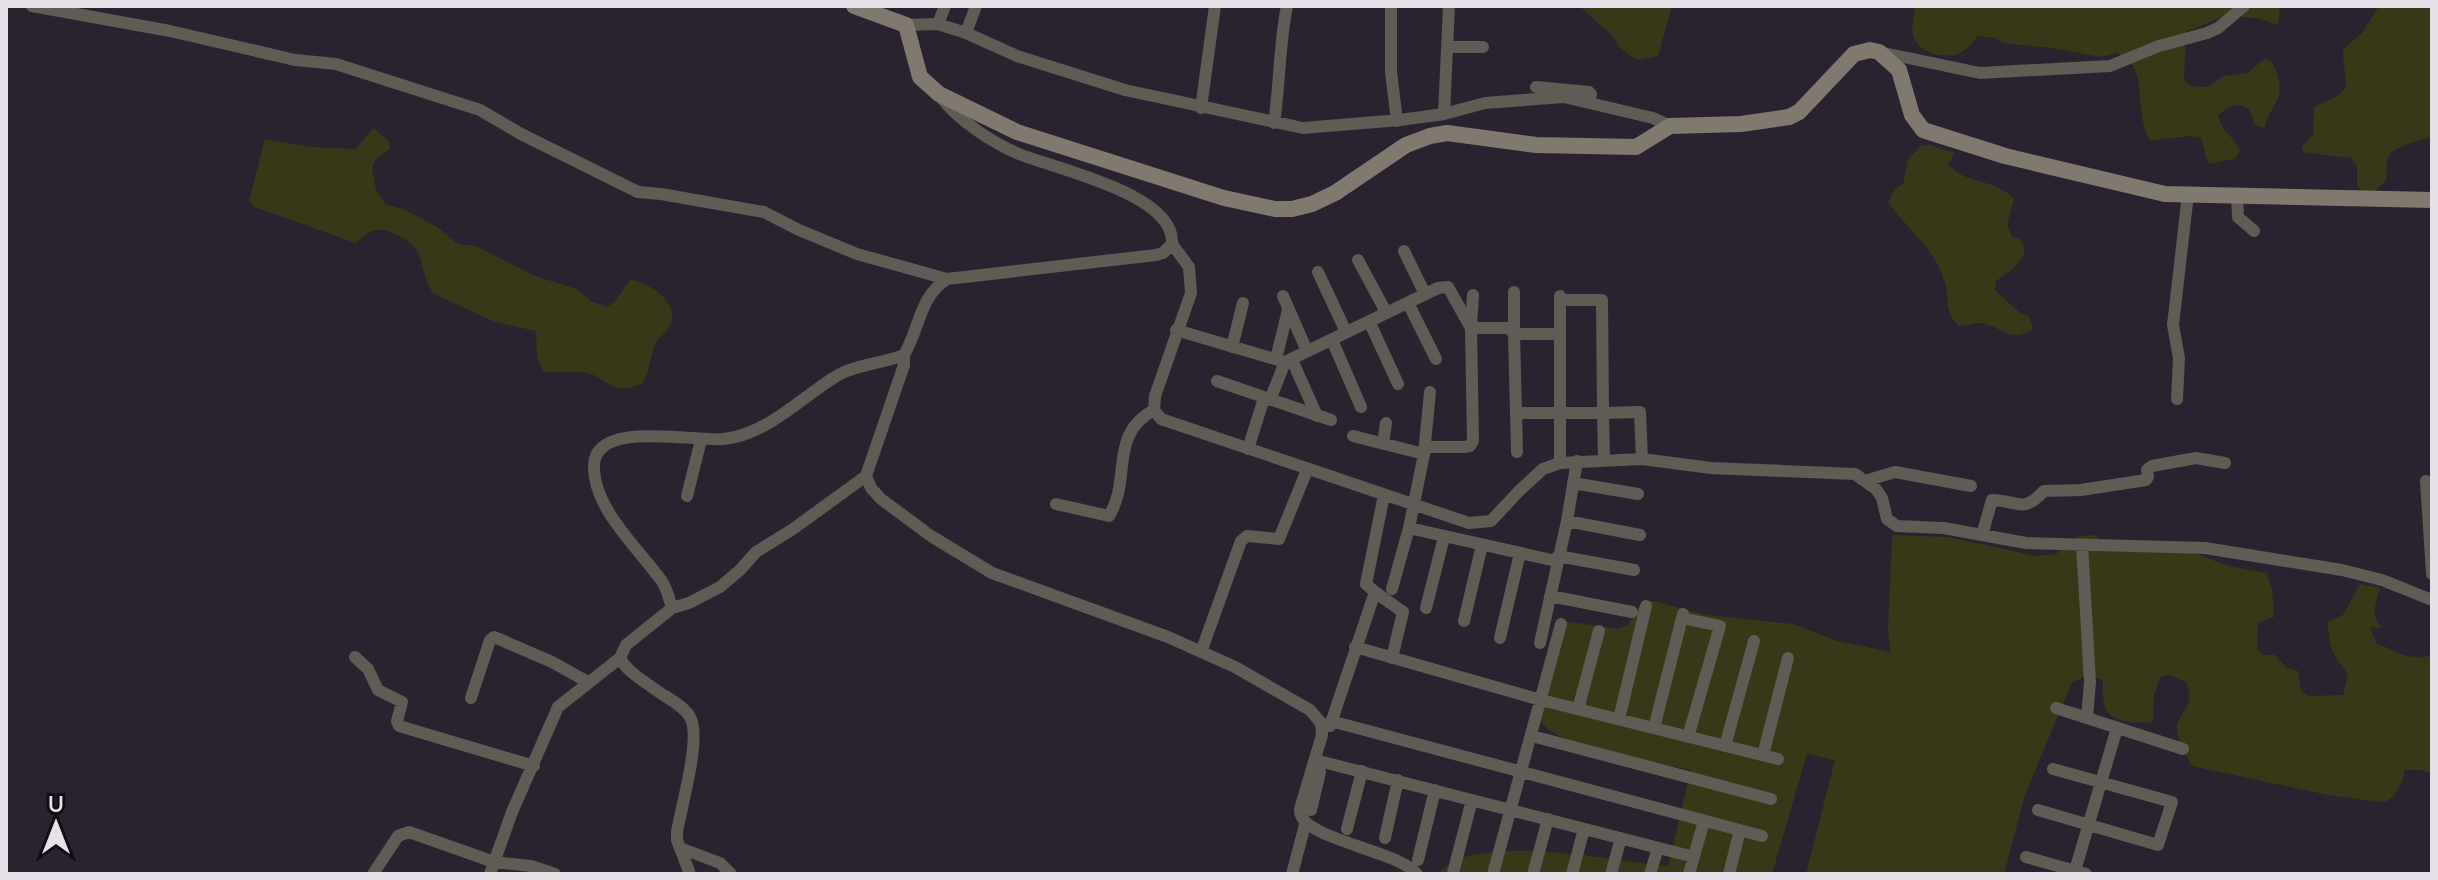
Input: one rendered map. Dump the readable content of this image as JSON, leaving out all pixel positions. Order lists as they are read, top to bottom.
{
  "north": "top"
}
